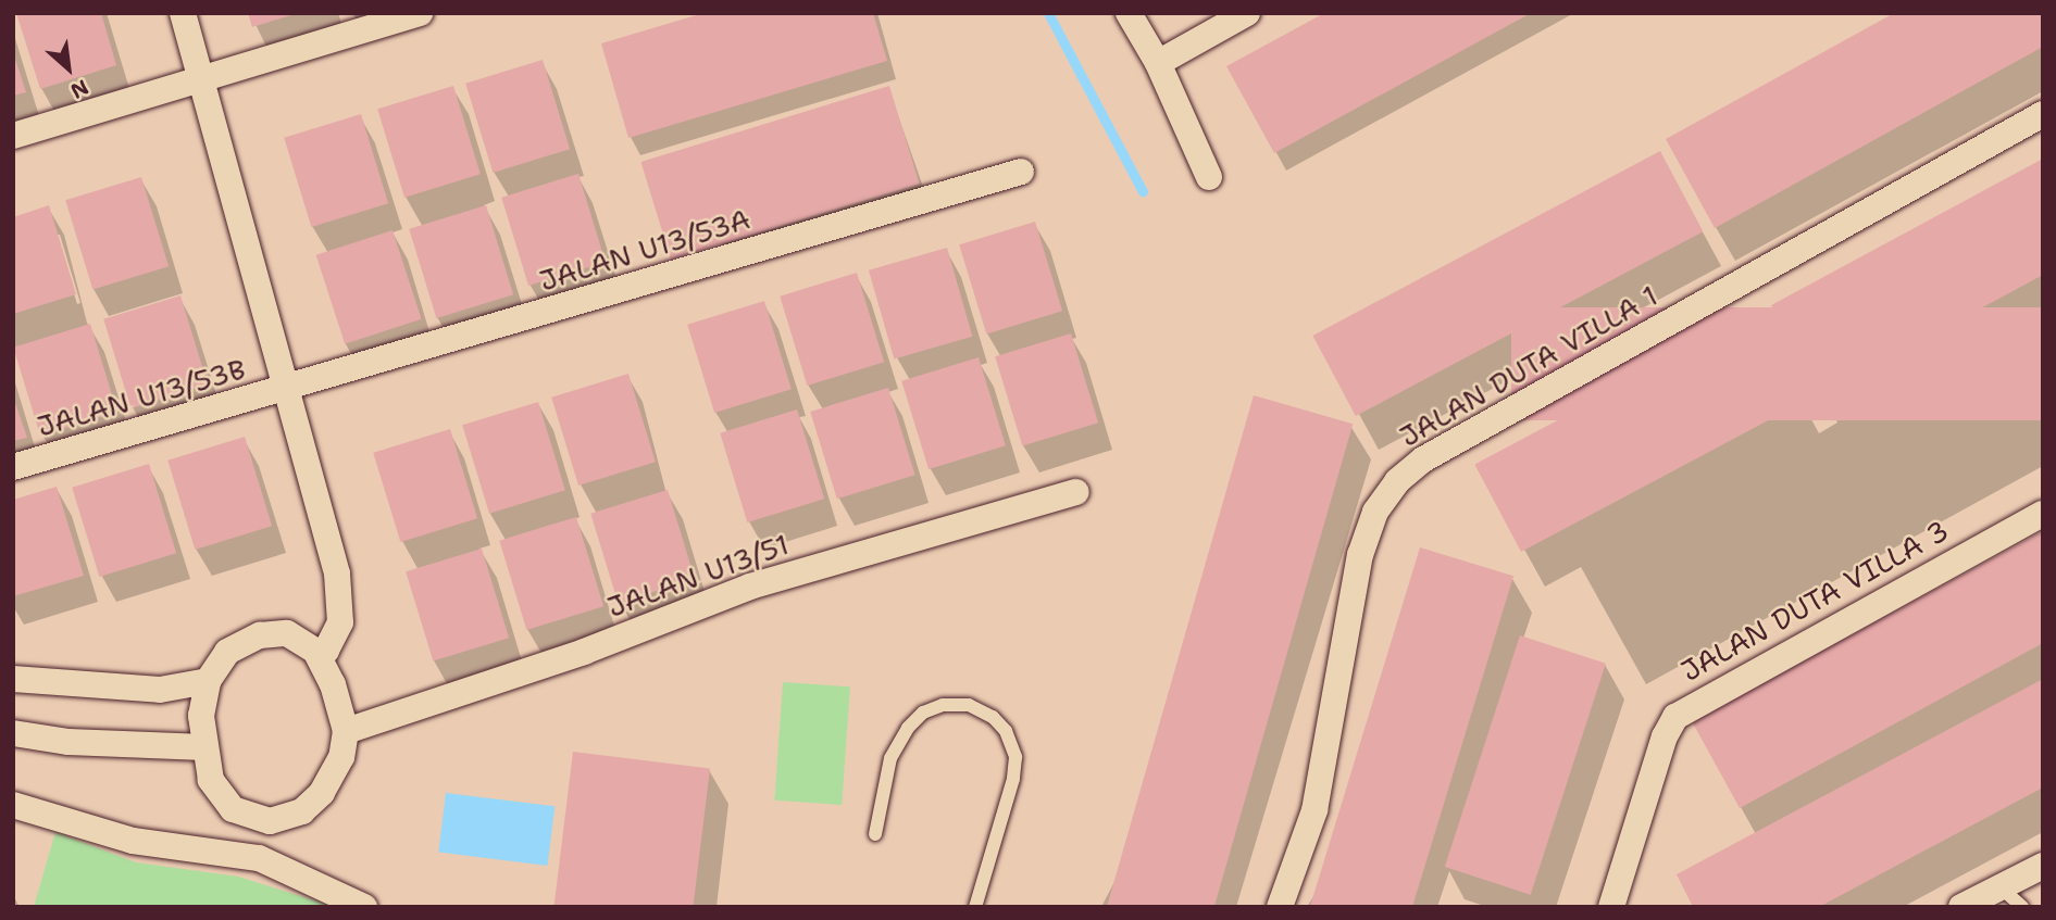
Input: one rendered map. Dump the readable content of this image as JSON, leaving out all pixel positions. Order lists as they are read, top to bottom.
{
  "streets": {
    "street": [
      "JALAN U13/53A",
      "JALAN DUTA VILLA 1",
      "JALAN U13/53B",
      "JALAN U13/51",
      "JALAN DUTA VILLA 3"
    ]
  },
  "crossings": [
    ["JALAN U13/53A", "JALAN U13/53B"]
  ],
  "north": "bottom right"
}
